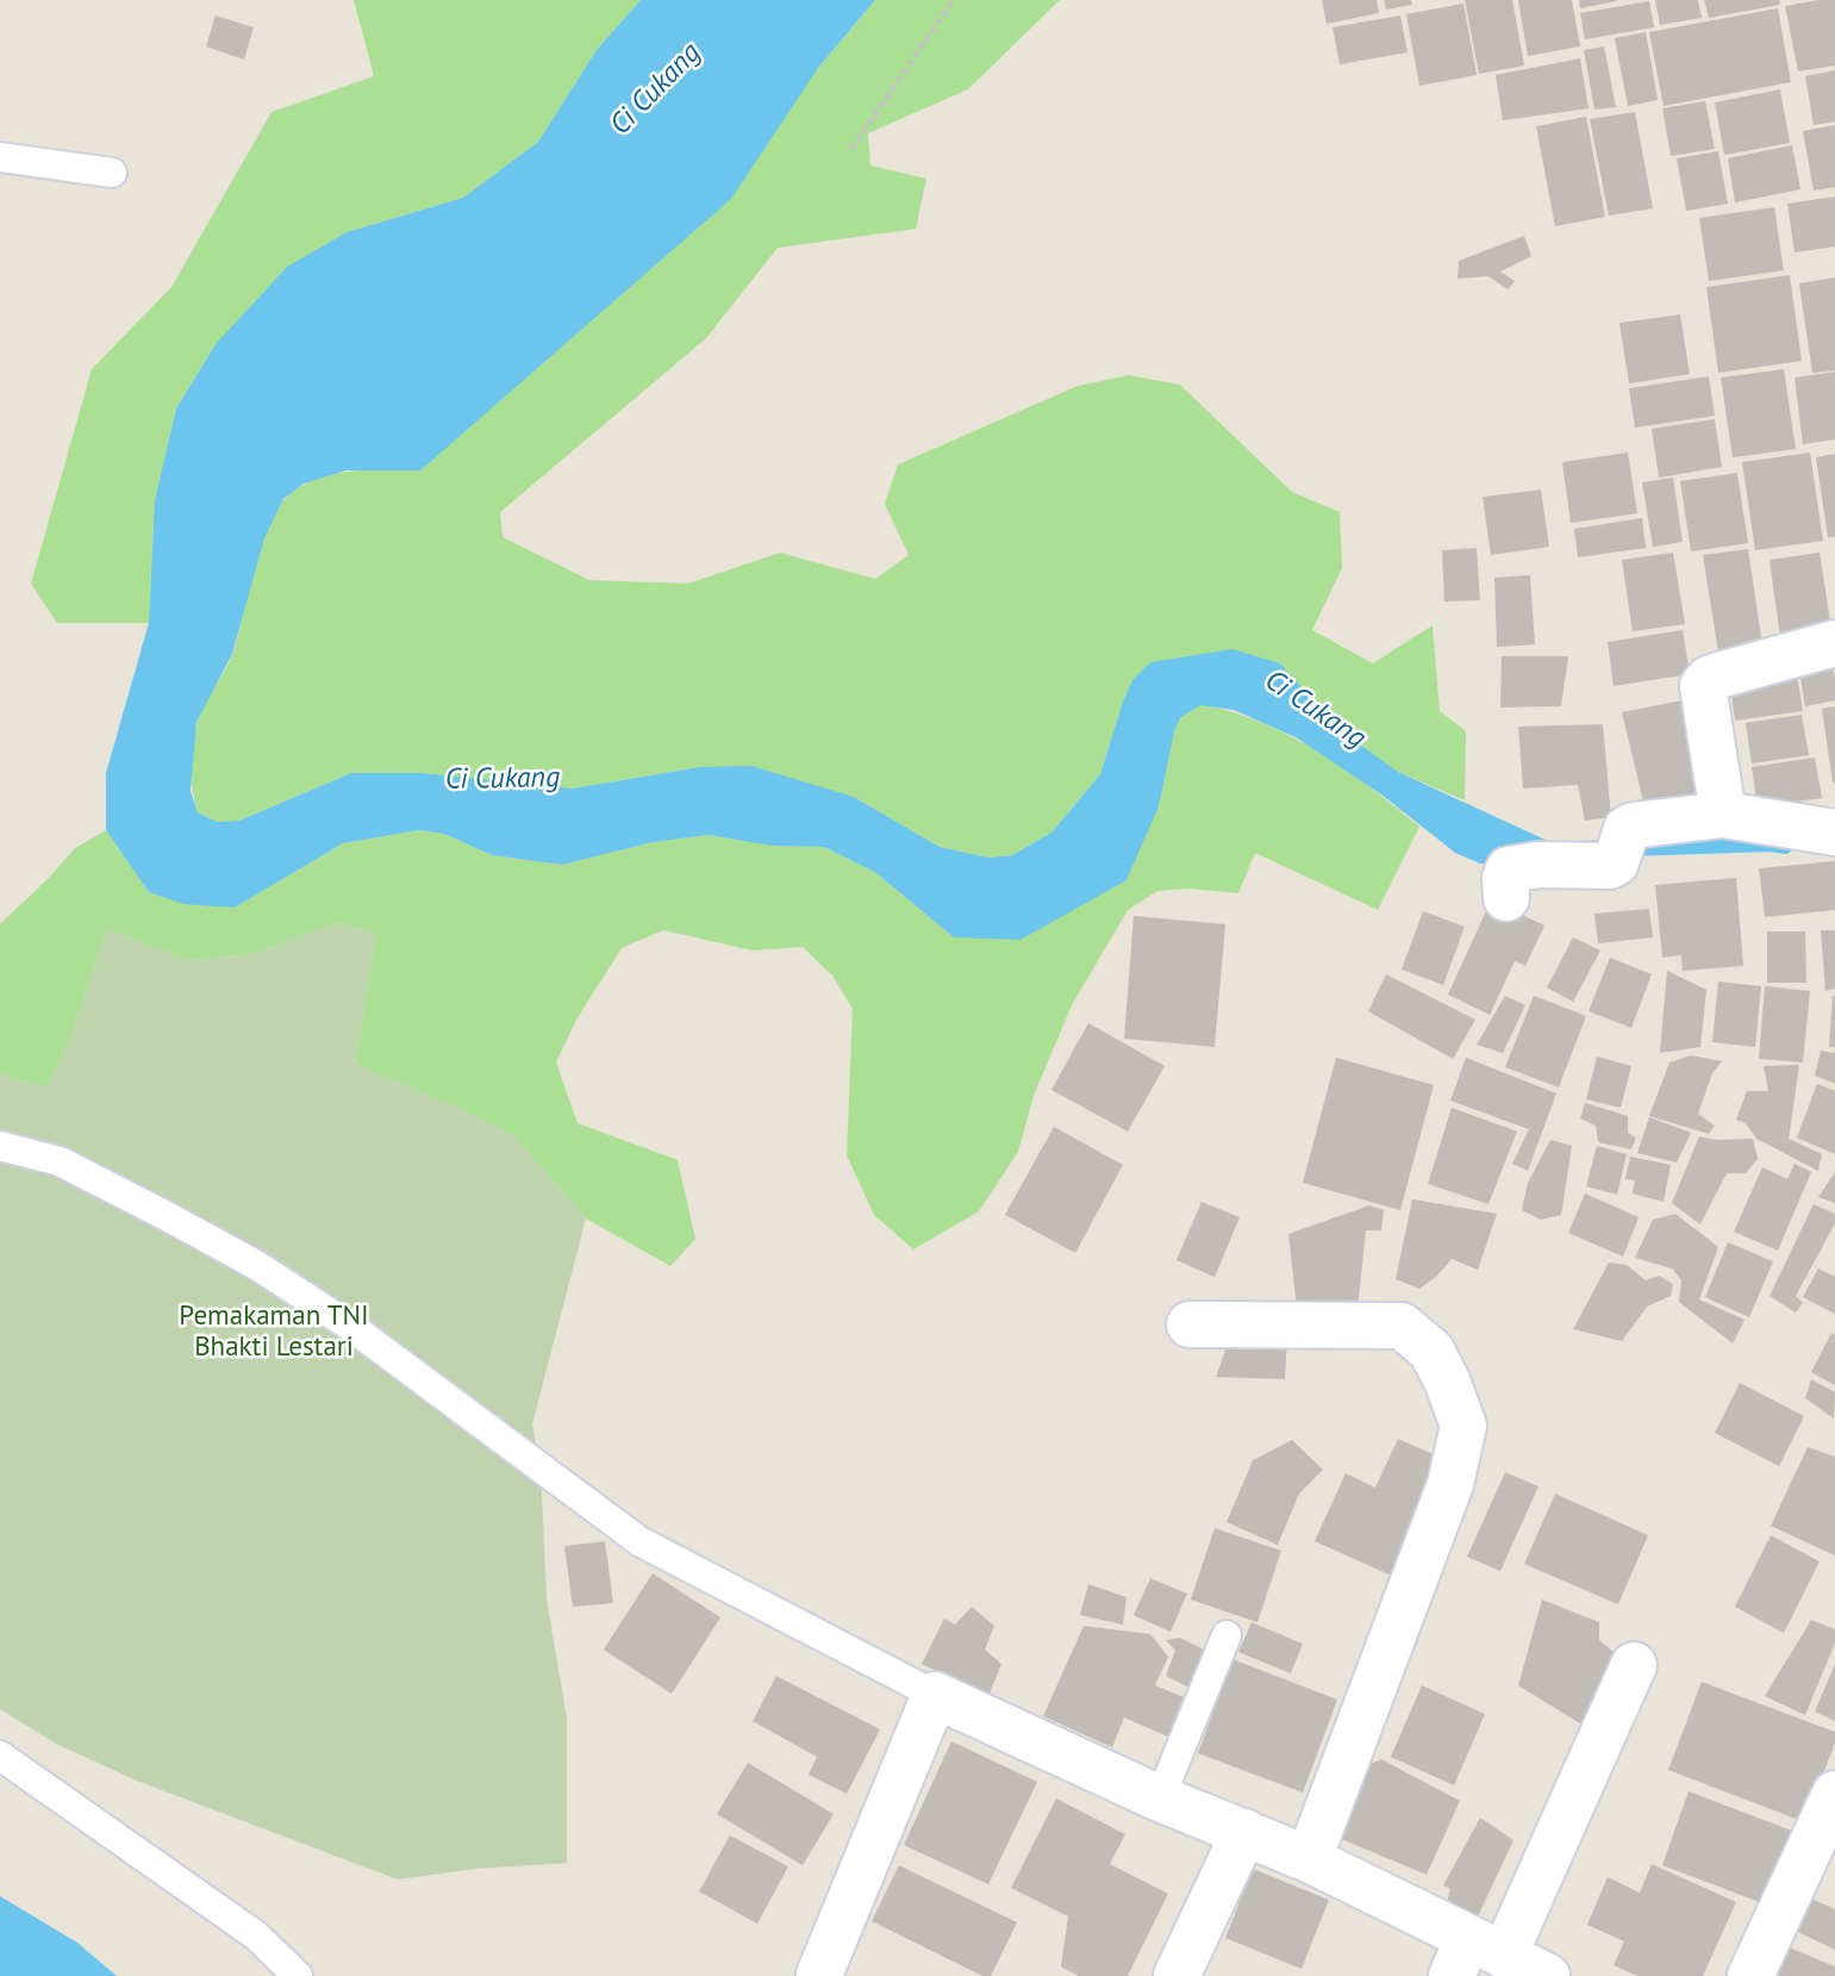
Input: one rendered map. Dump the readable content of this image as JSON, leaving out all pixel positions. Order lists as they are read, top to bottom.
{
  "water": ["Ci Cukang"],
  "parks": ["Pemakaman TNI Bhakti Lestari"]
}
